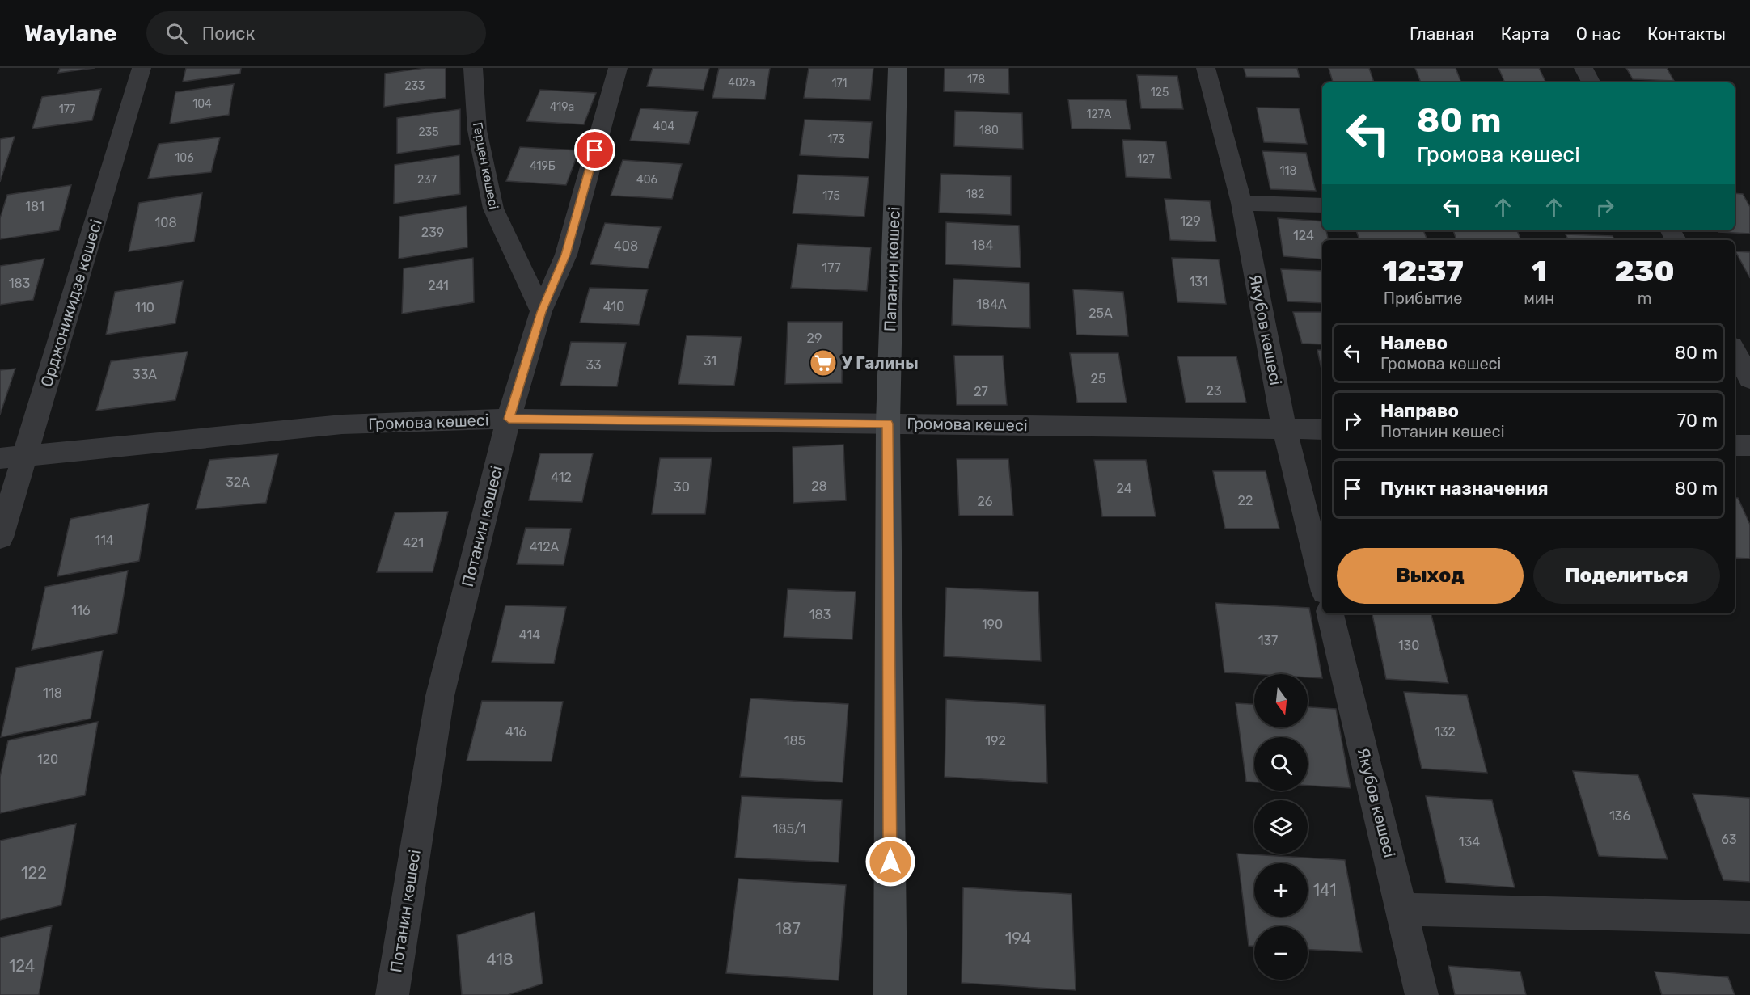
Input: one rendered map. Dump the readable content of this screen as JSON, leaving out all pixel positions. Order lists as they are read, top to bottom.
{
  "streets": {
    "main road": ["Папанин көшесі"],
    "street": [
      "Герцен көшесі",
      "Орджоникидзе көшесі",
      "Якубов көшесі",
      "Громова көшесі",
      "Потанин көшесі"
    ]
  },
  "crossings": [
    ["Герцен көшесі", "Потанин көшесі"],
    ["Папанин көшесі", "Громова көшесі"],
    ["Орджоникидзе көшесі", "Громова көшесі"],
    ["Якубов көшесі", "Громова көшесі"],
    ["Громова көшесі", "Потанин көшесі"]
  ],
  "places": {
    "supermarket": ["У Галины"]
  },
  "house_numbers": [
    "178",
    "402а",
    "171",
    "233",
    "125",
    "104",
    "419а",
    "177",
    "127А",
    "404",
    "180",
    "235",
    "173",
    "106",
    "127",
    "419Б",
    "118",
    "237",
    "406",
    "182",
    "175",
    "181",
    "129",
    "108",
    "239",
    "124",
    "184",
    "408",
    "177",
    "131",
    "183",
    "241",
    "184А",
    "410",
    "110",
    "25А",
    "29",
    "31",
    "33",
    "33А",
    "25",
    "23",
    "27",
    "412",
    "32А",
    "28",
    "30",
    "24",
    "22",
    "26",
    "114",
    "421",
    "412А",
    "116",
    "183",
    "190",
    "414",
    "137",
    "130",
    "118",
    "416",
    "132",
    "185",
    "192",
    "120",
    "136",
    "185/1",
    "63",
    "134",
    "122",
    "141",
    "187",
    "194",
    "418",
    "124"
  ],
  "north": "bottom",
  "page": {
    "header": "Waylane",
    "search": "Поиск",
    "nav": [
      "Главная",
      "Карта",
      "О нас",
      "Контакты"
    ],
    "turn": ["80 m", "Громова көшесі"],
    "eta": [
      "12:37",
      "Прибытие",
      "1",
      "мин",
      "230",
      "m"
    ],
    "list": [
      {
        "name": "Налево",
        "note": "Громова көшесі",
        "value": "80 m"
      },
      {
        "name": "Направо",
        "note": "Потанин көшесі",
        "value": "70 m"
      },
      {
        "name": "Пункт назначения",
        "value": "80 m"
      }
    ],
    "buttons": ["Выход", "Поделиться"],
    "map_buttons": ["+", "−"]
  }
}
